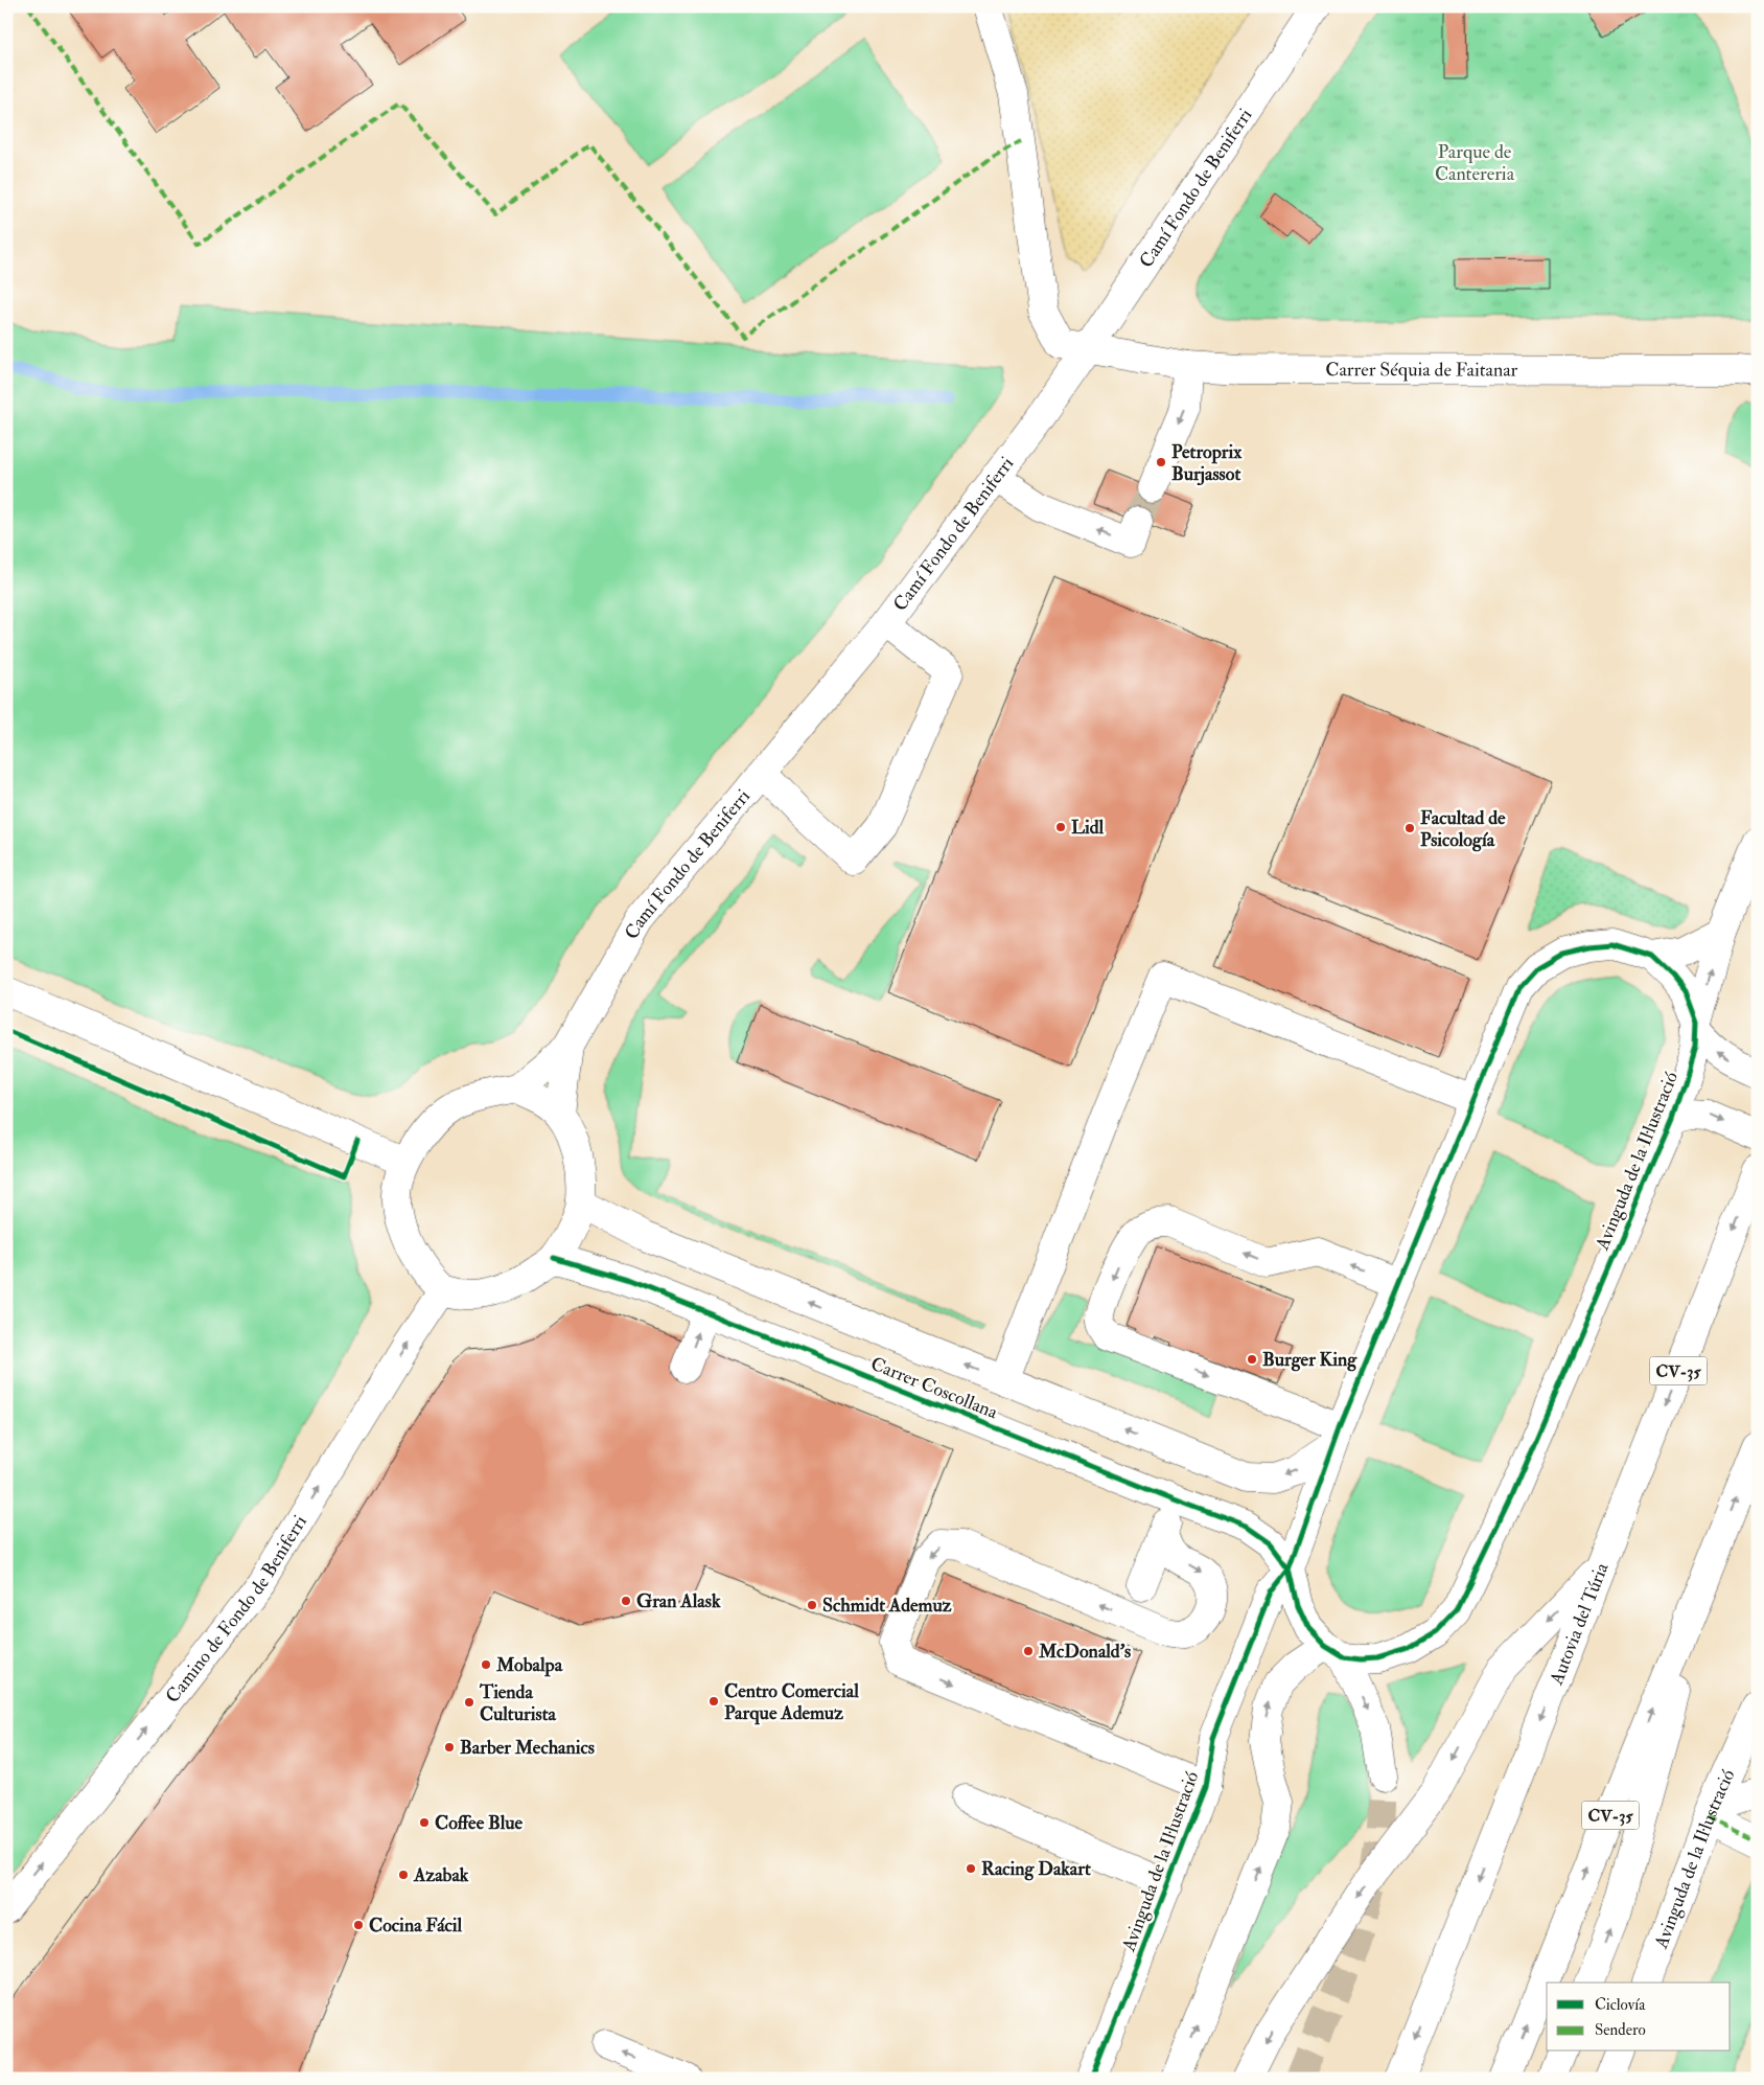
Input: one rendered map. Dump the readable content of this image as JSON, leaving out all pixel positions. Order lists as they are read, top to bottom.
{
  "streets": {
    "main road": [
      "Camí Fondo de Beniferri",
      "Carrer Séquia de Faitanar",
      "Avinguda de la Il·lustració",
      "CV-35",
      "Carrer Coscollana",
      "Camino de Fondo de Beniferri",
      "Autovia del Túria"
    ]
  },
  "crossings": [
    ["Camí Fondo de Beniferri", "Carrer Séquia de Faitanar"],
    ["Avinguda de la Il·lustració", "Carrer Coscollana"]
  ],
  "one_way": ["Camino de Fondo de Beniferri"],
  "parks": ["Parque de Cantereria"],
  "places": [
    "Petroprix Burjassot",
    "Lidl",
    "Facultad de Psicología",
    "Burger King",
    "Gran Alask",
    "Schmidt Ademuz",
    "McDonald's",
    "Mobalpa",
    "Centro Comercial Parque Ademuz",
    "Tienda Culturista",
    "Barber Mechanics",
    "Coffee Blue",
    "Racing Dakart",
    "Azabak",
    "Cocina Fácil"
  ],
  "legend": ["Ciclovía", "Sendero"]
}
